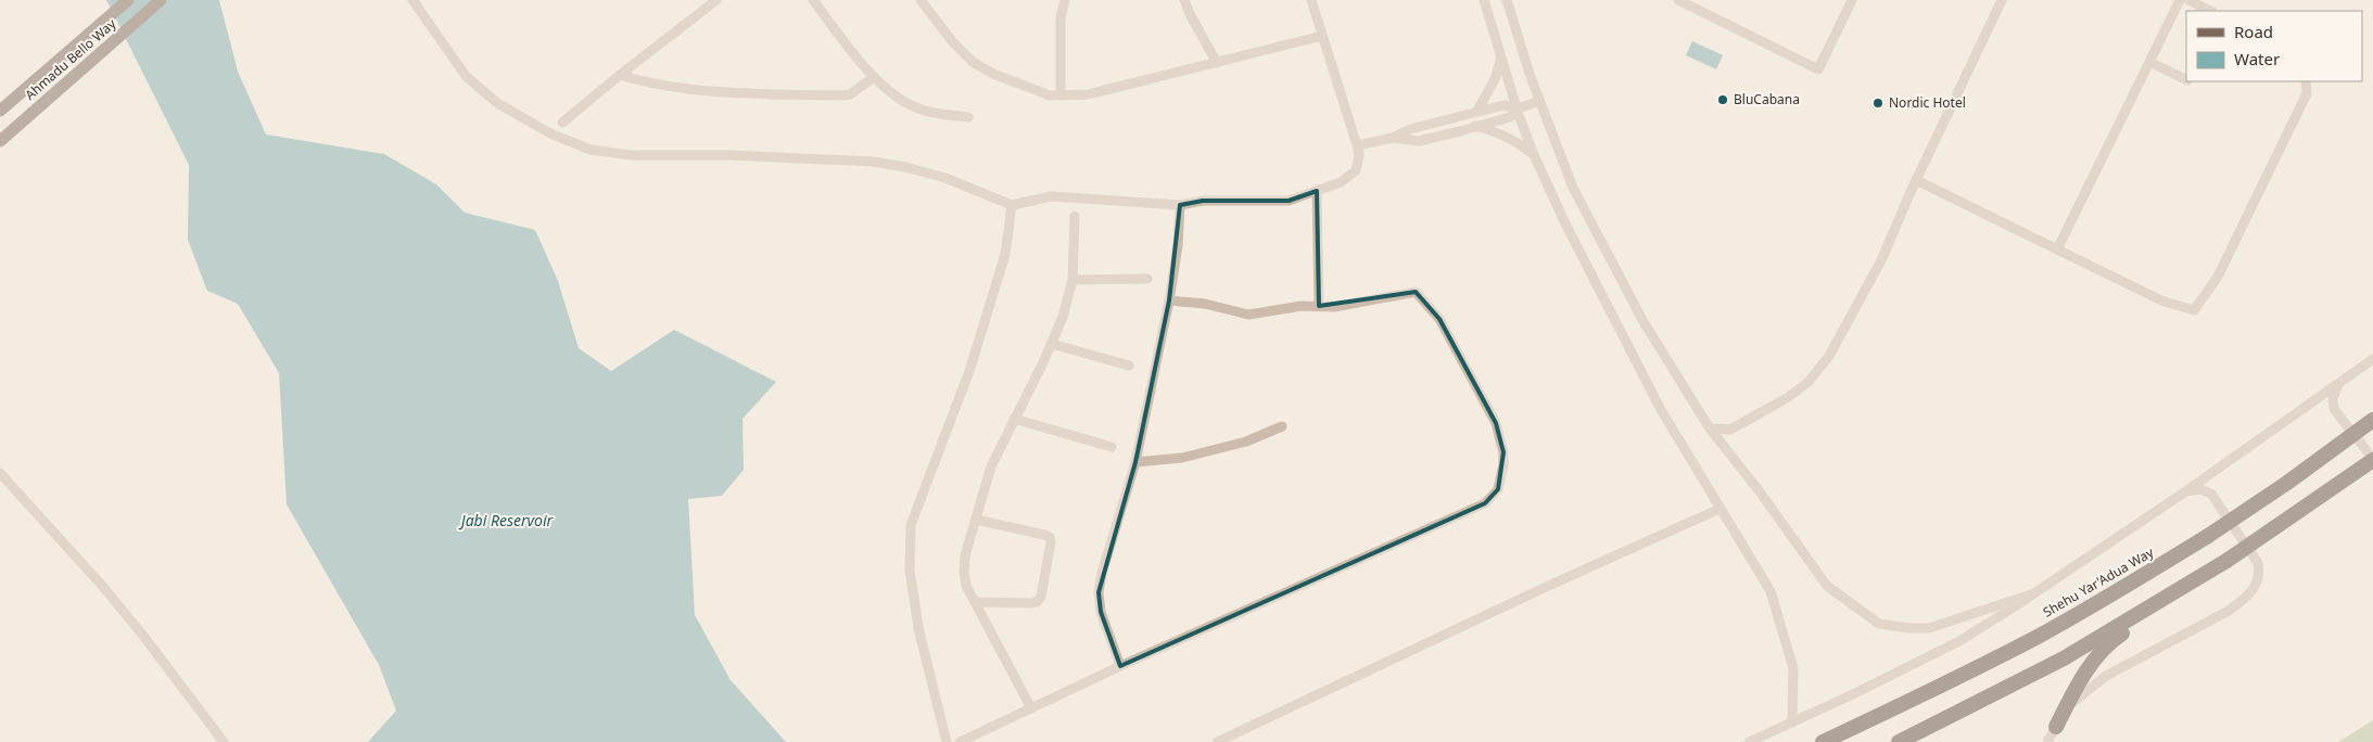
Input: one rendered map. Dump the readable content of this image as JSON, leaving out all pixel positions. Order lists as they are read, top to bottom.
{
  "streets": {
    "highway": ["Shehu Yar'Adua Way"],
    "main road": ["Ahmadu Bello Way"]
  },
  "water": ["Jabi Reservoir"],
  "places": ["BluCabana", "Nordic Hotel"],
  "legend": ["Road", "Water"]
}
